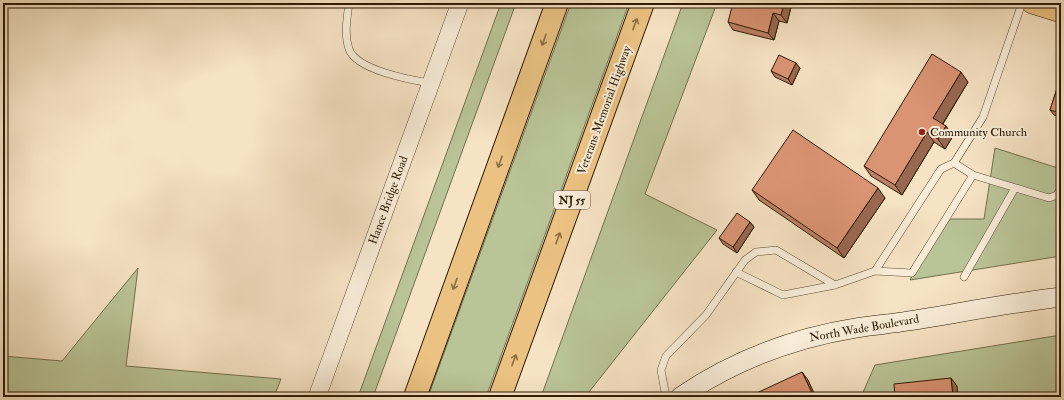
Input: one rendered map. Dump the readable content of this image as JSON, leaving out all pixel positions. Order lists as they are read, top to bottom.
{
  "streets": {
    "highway": ["Veterans Memorial Highway", "NJ 55"],
    "main road": ["North Wade Boulevard"],
    "street": ["Hance Bridge Road"]
  },
  "places": ["Community Church"]
}
